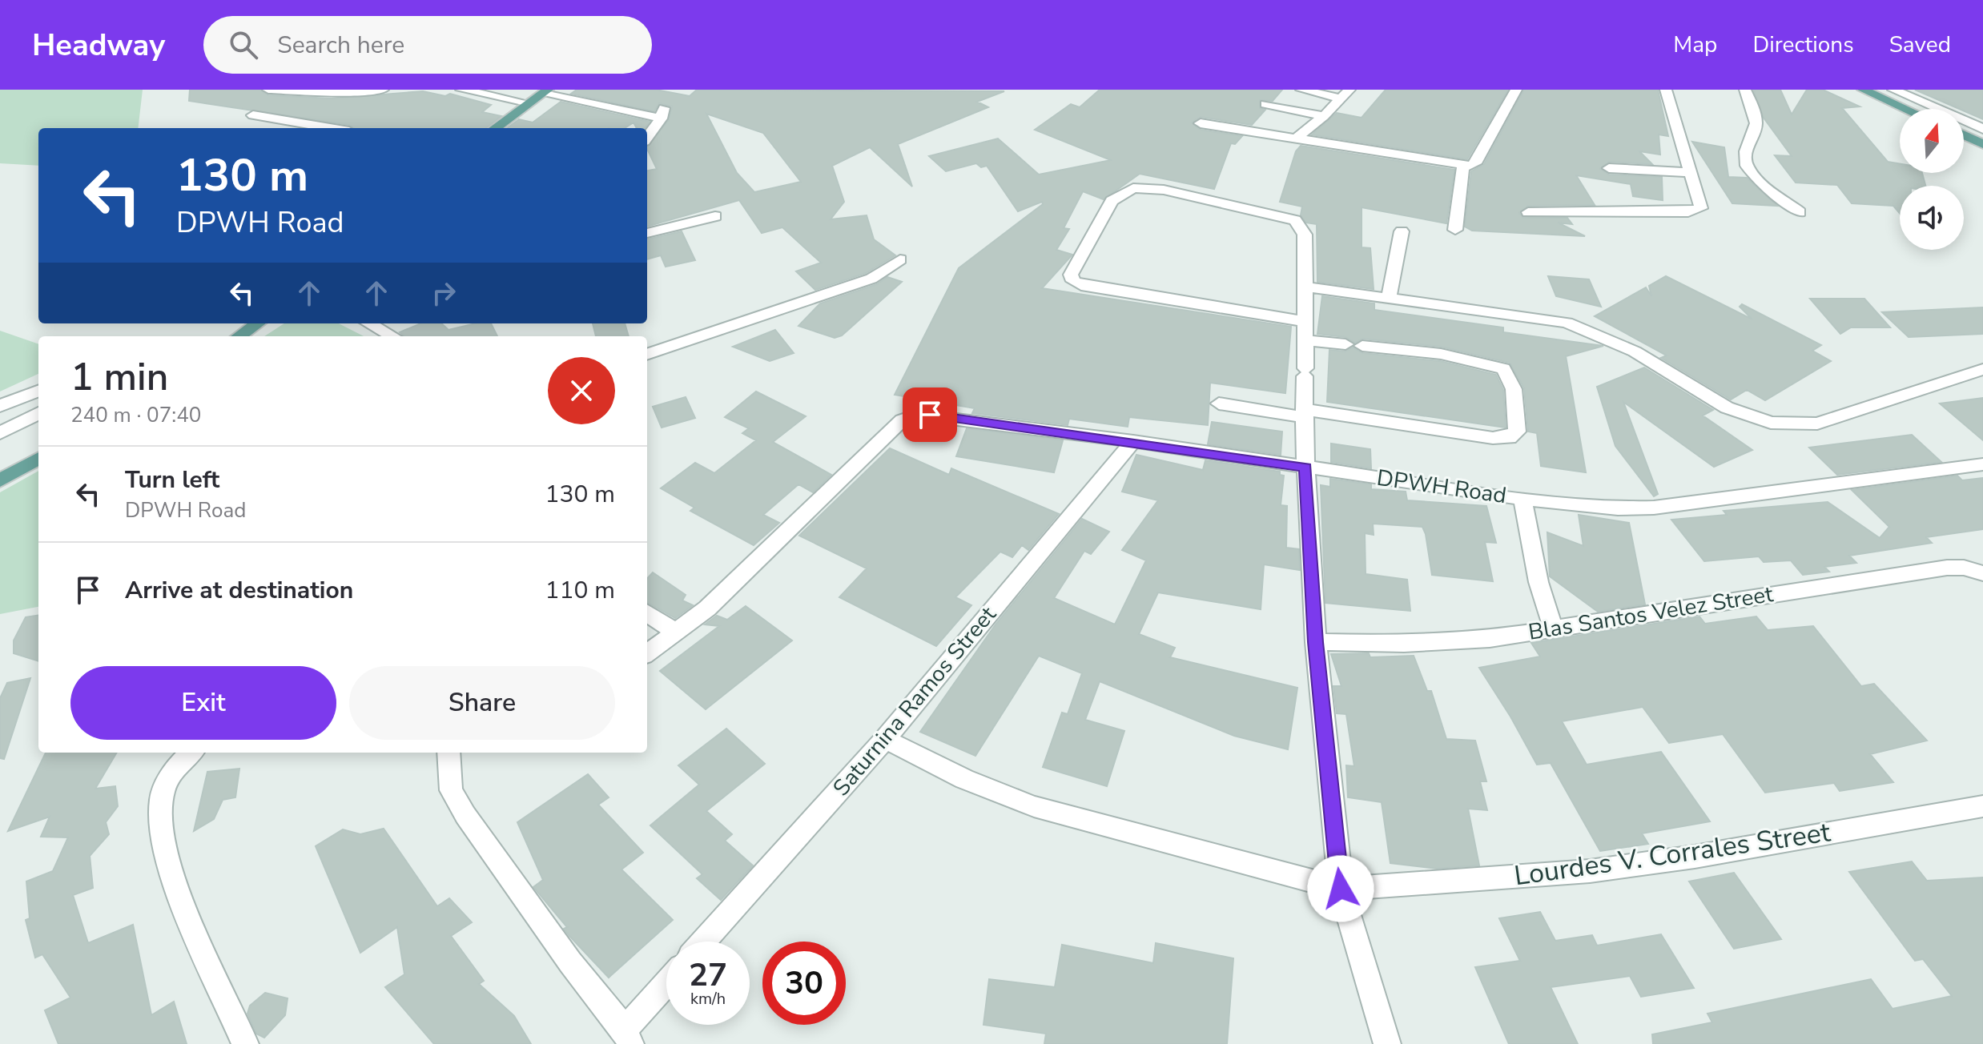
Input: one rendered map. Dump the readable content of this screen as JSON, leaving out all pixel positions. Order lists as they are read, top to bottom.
{
  "streets": {
    "street": [
      "DPWH Road",
      "Blas Santos Velez Street",
      "Saturnina Ramos Street",
      "Lourdes V. Corrales Street"
    ]
  },
  "crossings": [
    ["DPWH Road", "Saturnina Ramos Street"],
    ["Saturnina Ramos Street", "Lourdes V. Corrales Street"]
  ],
  "north": "top",
  "page": {
    "header": "Headway",
    "search": "Search here",
    "nav": ["Map", "Directions", "Saved"],
    "turn": ["130 m", "DPWH Road"],
    "heading": ["1 min", "240 m · 07:40"],
    "list": [
      {
        "name": "Turn left",
        "note": "DPWH Road",
        "value": "130 m"
      },
      {
        "name": "Arrive at destination",
        "value": "110 m"
      }
    ],
    "buttons": ["Exit", "Share"],
    "speed": "27 km/h",
    "limit": "30"
  }
}
